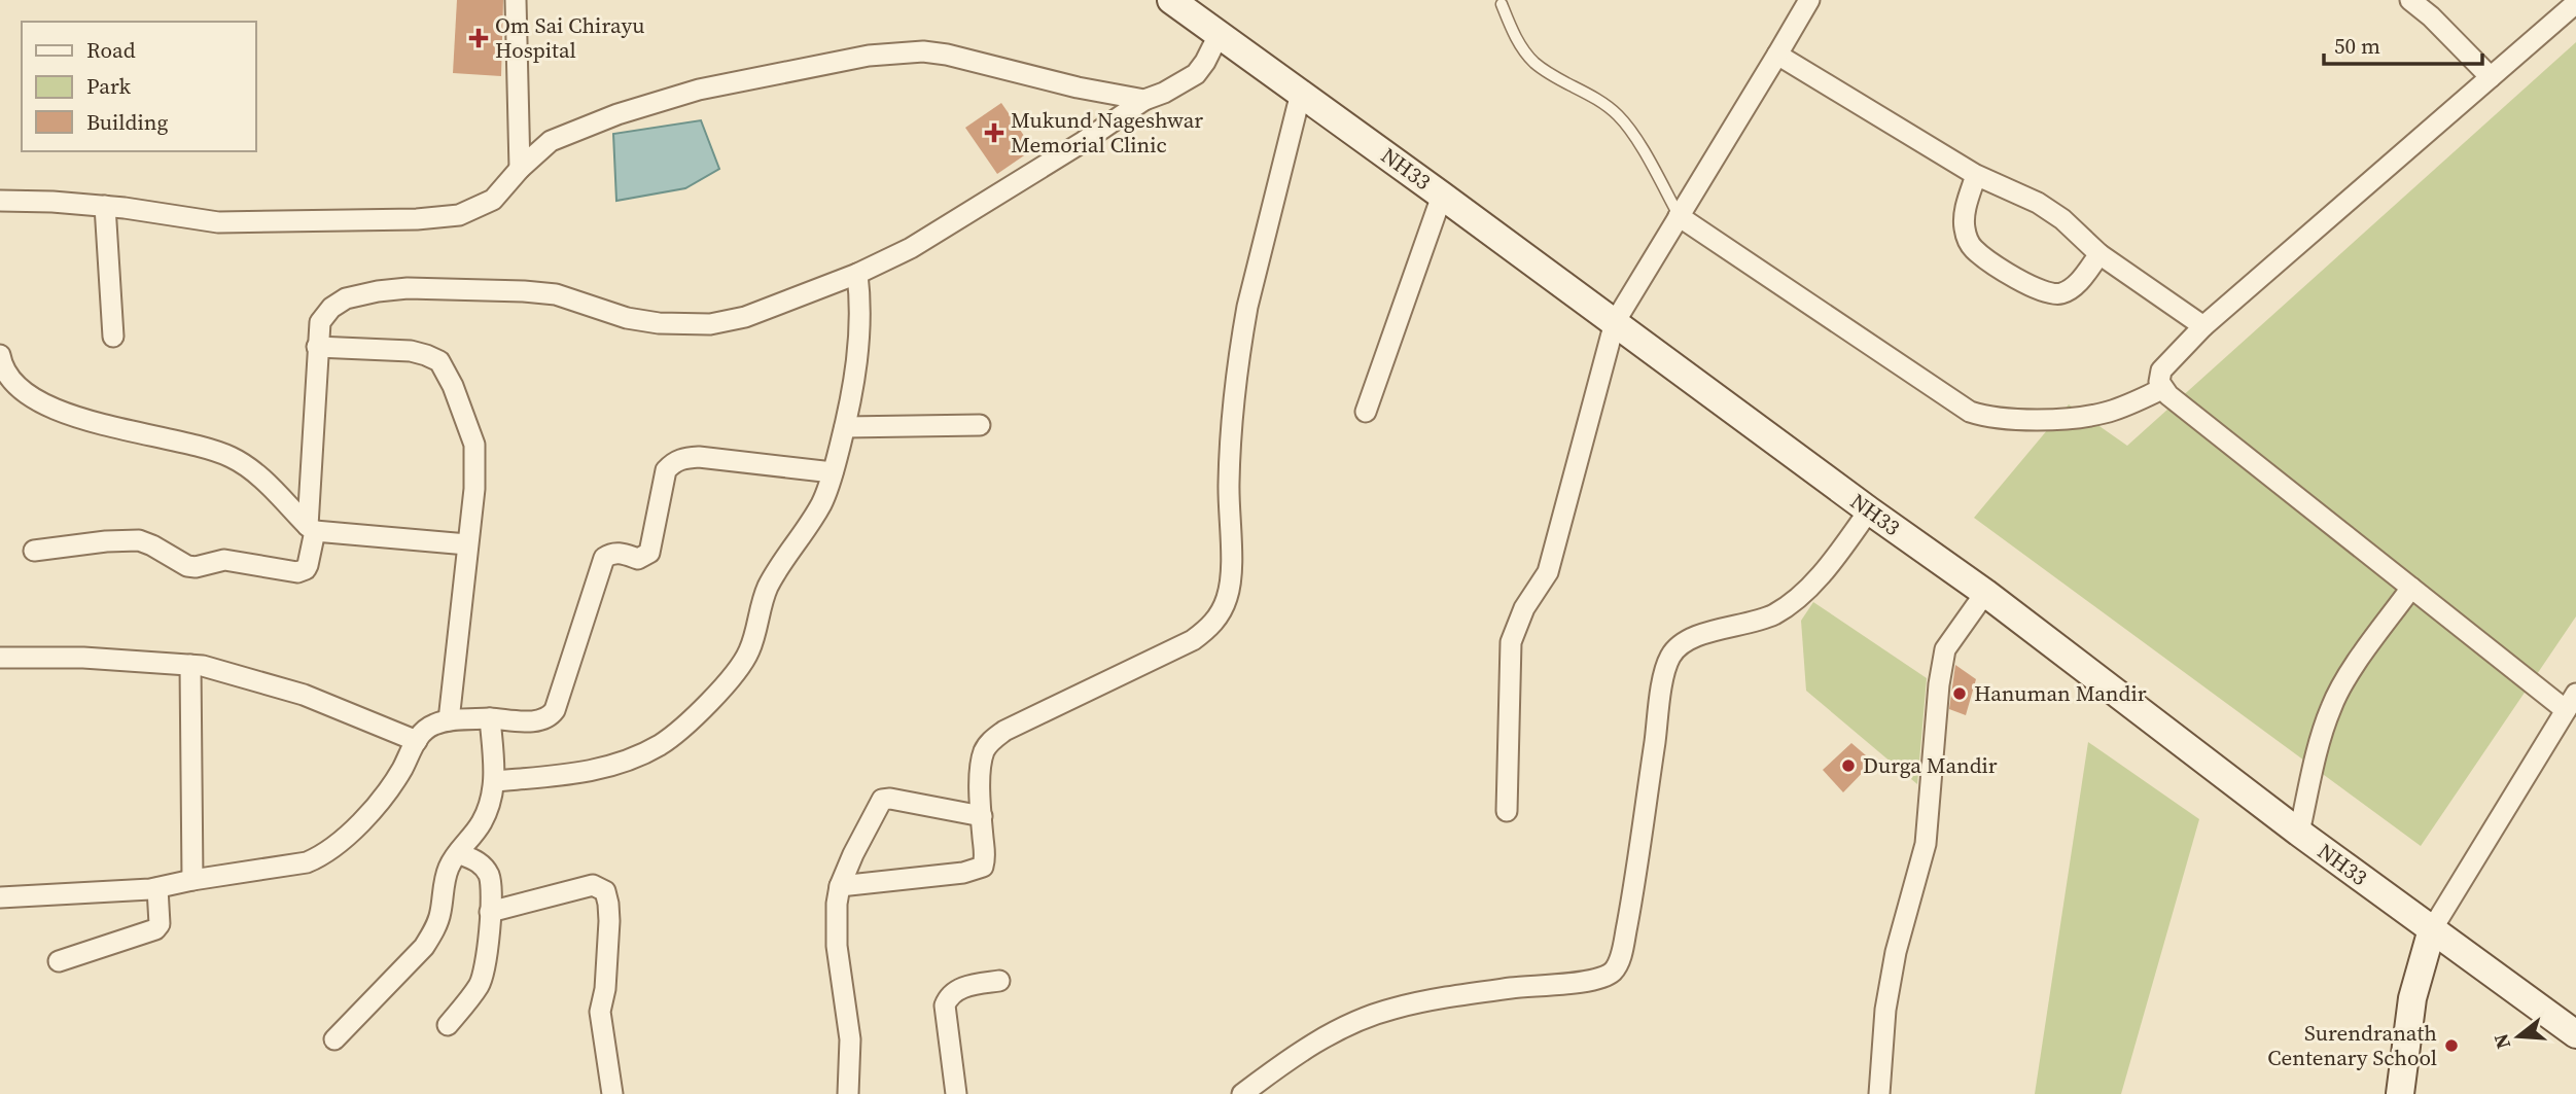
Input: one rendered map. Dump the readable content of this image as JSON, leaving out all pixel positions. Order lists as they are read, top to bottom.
{
  "streets": {
    "main road": ["NH33"]
  },
  "places": {
    "health": ["Om Sai Chirayu Hospital", "Mukund Nageshwar Memorial Clinic"],
    "other": ["Hanuman Mandir", "Durga Mandir", "Surendranath Centenary School"]
  },
  "legend": ["Road", "Park", "Building"],
  "scale_bar": "50 m",
  "north": "left"
}
